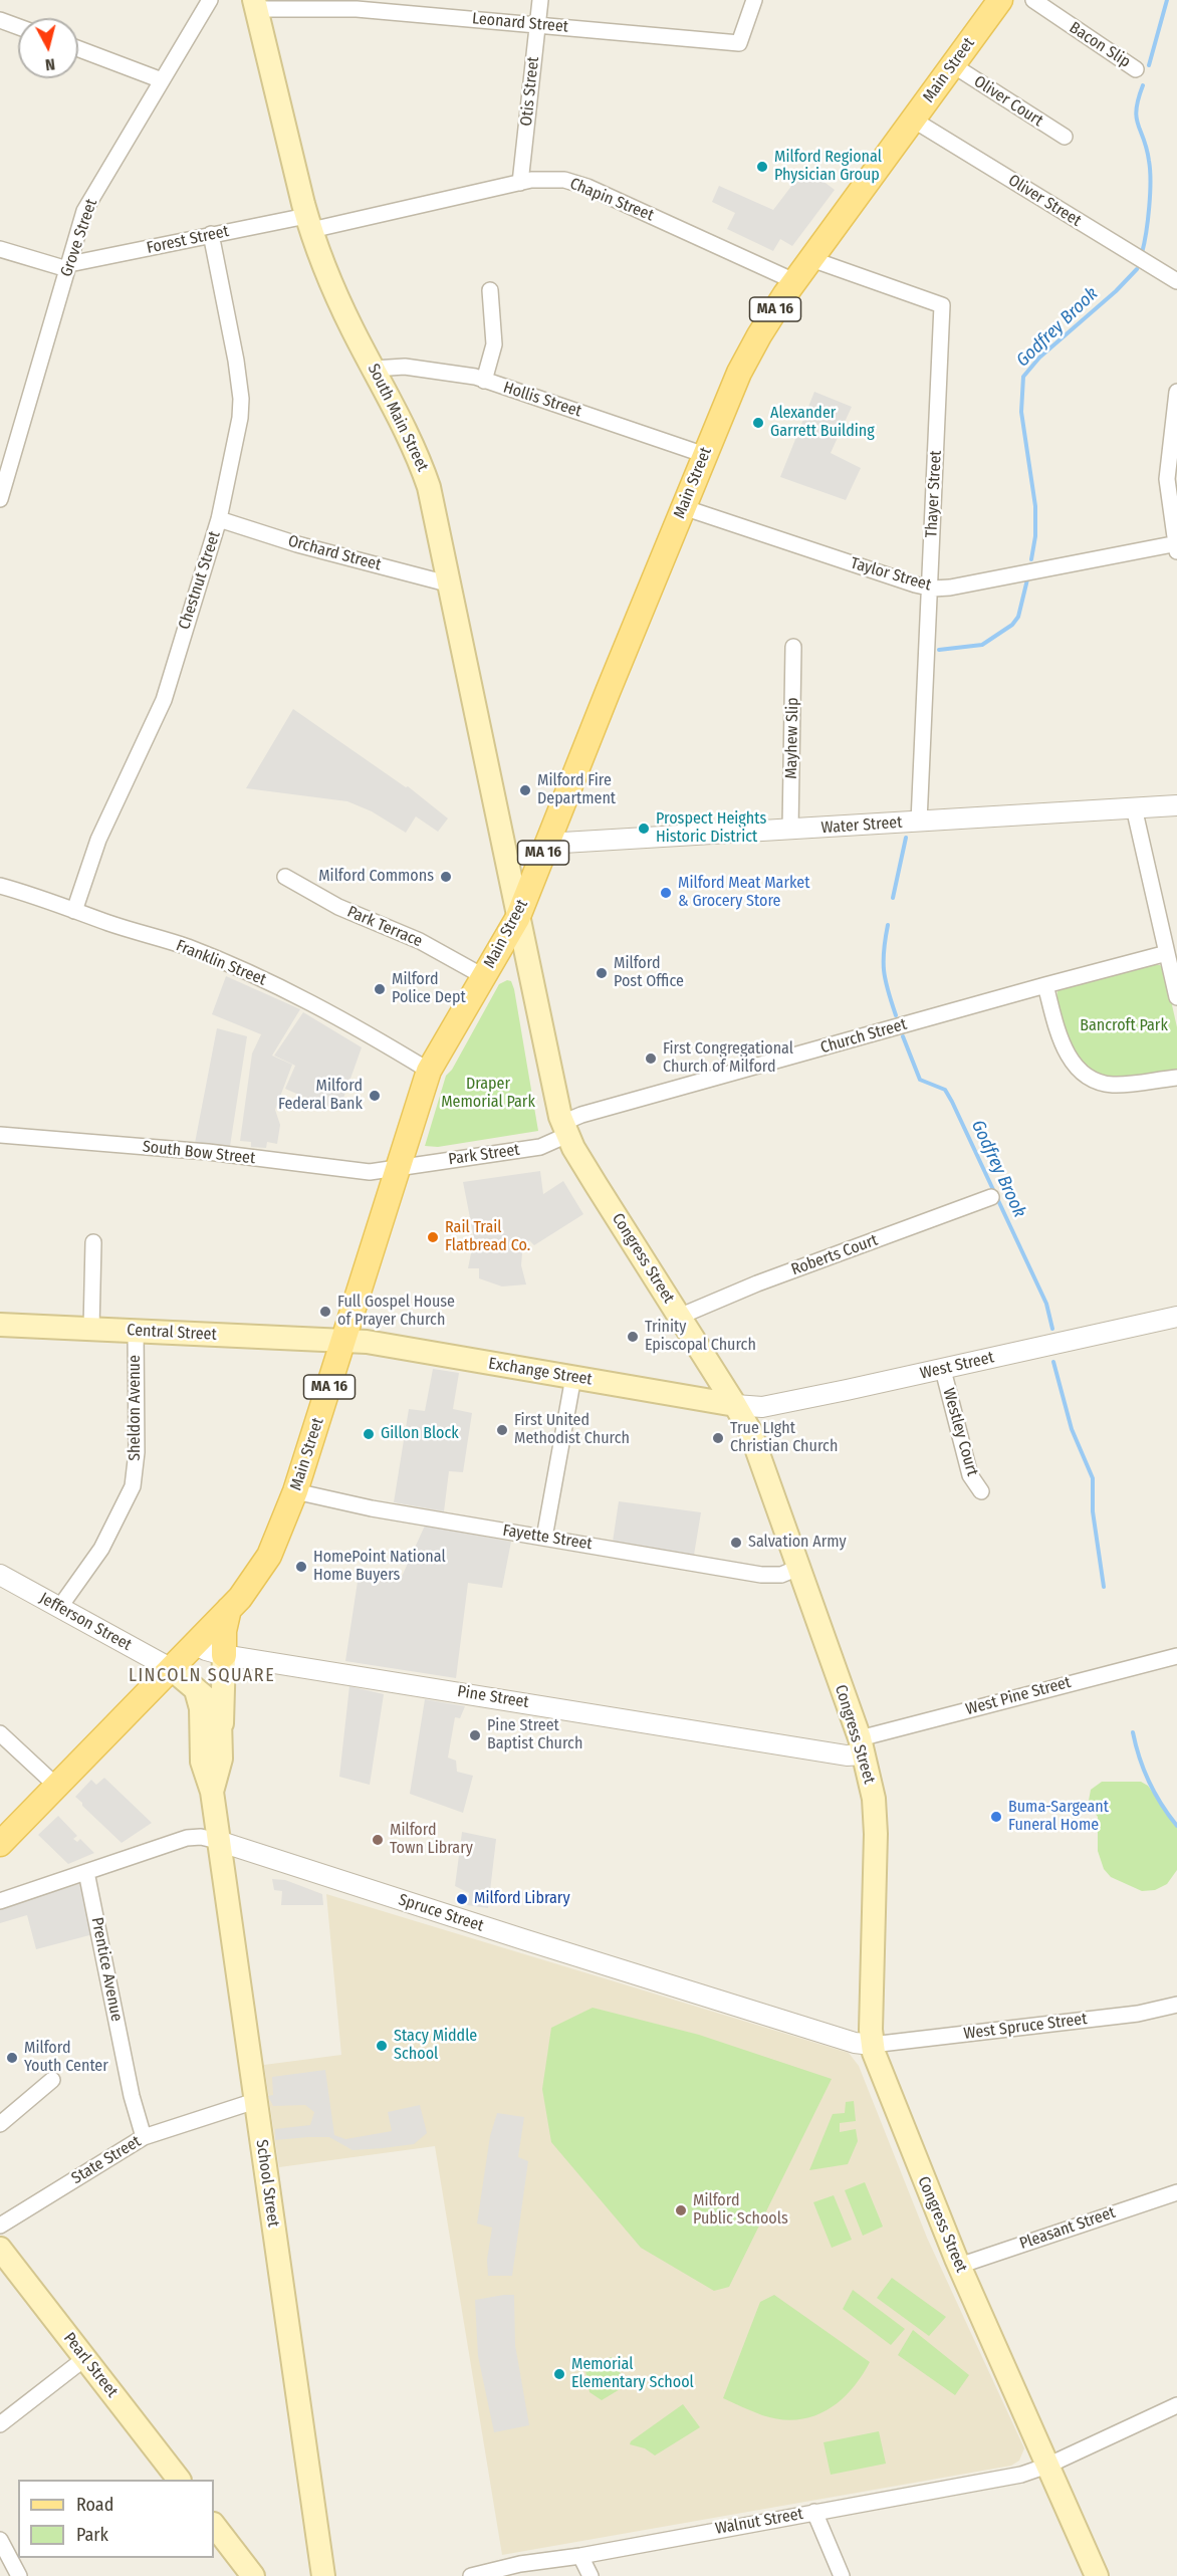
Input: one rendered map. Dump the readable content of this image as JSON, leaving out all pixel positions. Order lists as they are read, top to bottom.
{
  "streets": {
    "main road": [
      "Main Street",
      "MA 16",
      "South Main Street",
      "Congress Street",
      "Central Street",
      "Exchange Street",
      "School Street",
      "Pearl Street"
    ],
    "street": [
      "Leonard Street",
      "Bacon Slip",
      "Otis Street",
      "Oliver Court",
      "Chapin Street",
      "Oliver Street",
      "Grove Street",
      "Forest Street",
      "Hollis Street",
      "Thayer Street",
      "Orchard Street",
      "Taylor Street",
      "Chestnut Street",
      "Mayhew Slip",
      "Water Street",
      "Park Terrace",
      "Franklin Street",
      "Church Street",
      "South Bow Street",
      "Park Street",
      "Roberts Court",
      "West Street",
      "Sheldon Avenue",
      "Westley Court",
      "Fayette Street",
      "Jefferson Street",
      "West Pine Street",
      "Pine Street",
      "Spruce Street",
      "Prentice Avenue",
      "West Spruce Street",
      "State Street",
      "Pleasant Street",
      "Walnut Street"
    ]
  },
  "crossings": [
    ["Leonard Street", "Otis Street"],
    ["Leonard Street", "South Main Street"],
    ["Main Street", "Oliver Court"],
    ["Main Street", "Chapin Street"],
    ["Main Street", "Oliver Street"],
    ["Main Street", "Hollis Street"],
    ["Main Street", "South Main Street"],
    ["Main Street", "Thayer Street"],
    ["Main Street", "Taylor Street"],
    ["Main Street", "Water Street"],
    ["Main Street", "Park Terrace"],
    ["Main Street", "Franklin Street"],
    ["Main Street", "South Bow Street"],
    ["Main Street", "Park Street"],
    ["Main Street", "Congress Street"],
    ["Main Street", "Central Street"],
    ["Main Street", "Exchange Street"],
    ["Main Street", "Fayette Street"],
    ["Main Street", "Jefferson Street"],
    ["Main Street", "Pine Street"],
    ["Main Street", "School Street"],
    ["Otis Street", "Chapin Street"],
    ["Chapin Street", "Forest Street"],
    ["Chapin Street", "South Main Street"],
    ["Grove Street", "Forest Street"],
    ["Forest Street", "South Main Street"],
    ["Forest Street", "Chestnut Street"],
    ["Hollis Street", "South Main Street"],
    ["South Main Street", "Orchard Street"],
    ["South Main Street", "Congress Street"],
    ["Thayer Street", "Taylor Street"],
    ["Thayer Street", "Water Street"],
    ["Orchard Street", "Chestnut Street"],
    ["Chestnut Street", "Franklin Street"],
    ["Mayhew Slip", "Water Street"],
    ["Church Street", "Park Street"],
    ["Church Street", "Congress Street"],
    ["South Bow Street", "Park Street"],
    ["Park Street", "Congress Street"],
    ["Roberts Court", "Congress Street"],
    ["Congress Street", "West Street"],
    ["Congress Street", "Exchange Street"],
    ["Congress Street", "Fayette Street"],
    ["Congress Street", "West Pine Street"],
    ["Congress Street", "Pine Street"],
    ["Congress Street", "Spruce Street"],
    ["Congress Street", "West Spruce Street"],
    ["Congress Street", "Pleasant Street"],
    ["Congress Street", "Walnut Street"],
    ["Central Street", "Exchange Street"],
    ["Central Street", "Sheldon Avenue"],
    ["West Street", "Exchange Street"],
    ["West Street", "Westley Court"],
    ["Sheldon Avenue", "Jefferson Street"],
    ["Jefferson Street", "School Street"],
    ["West Pine Street", "Pine Street"],
    ["Spruce Street", "Prentice Avenue"],
    ["Spruce Street", "West Spruce Street"],
    ["Spruce Street", "School Street"],
    ["Prentice Avenue", "State Street"],
    ["State Street", "School Street"]
  ],
  "districts": ["LINCOLN SQUARE"],
  "water": ["Godfrey Brook"],
  "parks": ["Bancroft Park", "Draper Memorial Park"],
  "places": [
    "Milford Regional Physician Group",
    "Alexander Garrett Building",
    "Milford Fire Department",
    "Prospect Heights Historic District",
    "Milford Commons",
    "Milford Meat Market & Grocery Store",
    "Milford Post Office",
    "Milford Police Dept",
    "First Congregational Church of Milford",
    "Milford Federal Bank",
    "Rail Trail Flatbread Co.",
    "Full Gospel House of Prayer Church",
    "Trinity Episcopal Church",
    "First United Methodist Church",
    "Gillon Block",
    "True LIght Christian Church",
    "Salvation Army",
    "HomePoint National Home Buyers",
    "Pine Street Baptist Church",
    "Buma-Sargeant Funeral Home",
    "Milford Town Library",
    "Milford Library",
    "Stacy Middle School",
    "Milford Youth Center",
    "Milford Public Schools",
    "Memorial Elementary School"
  ],
  "legend": ["Road", "Park"],
  "north": "bottom"
}
